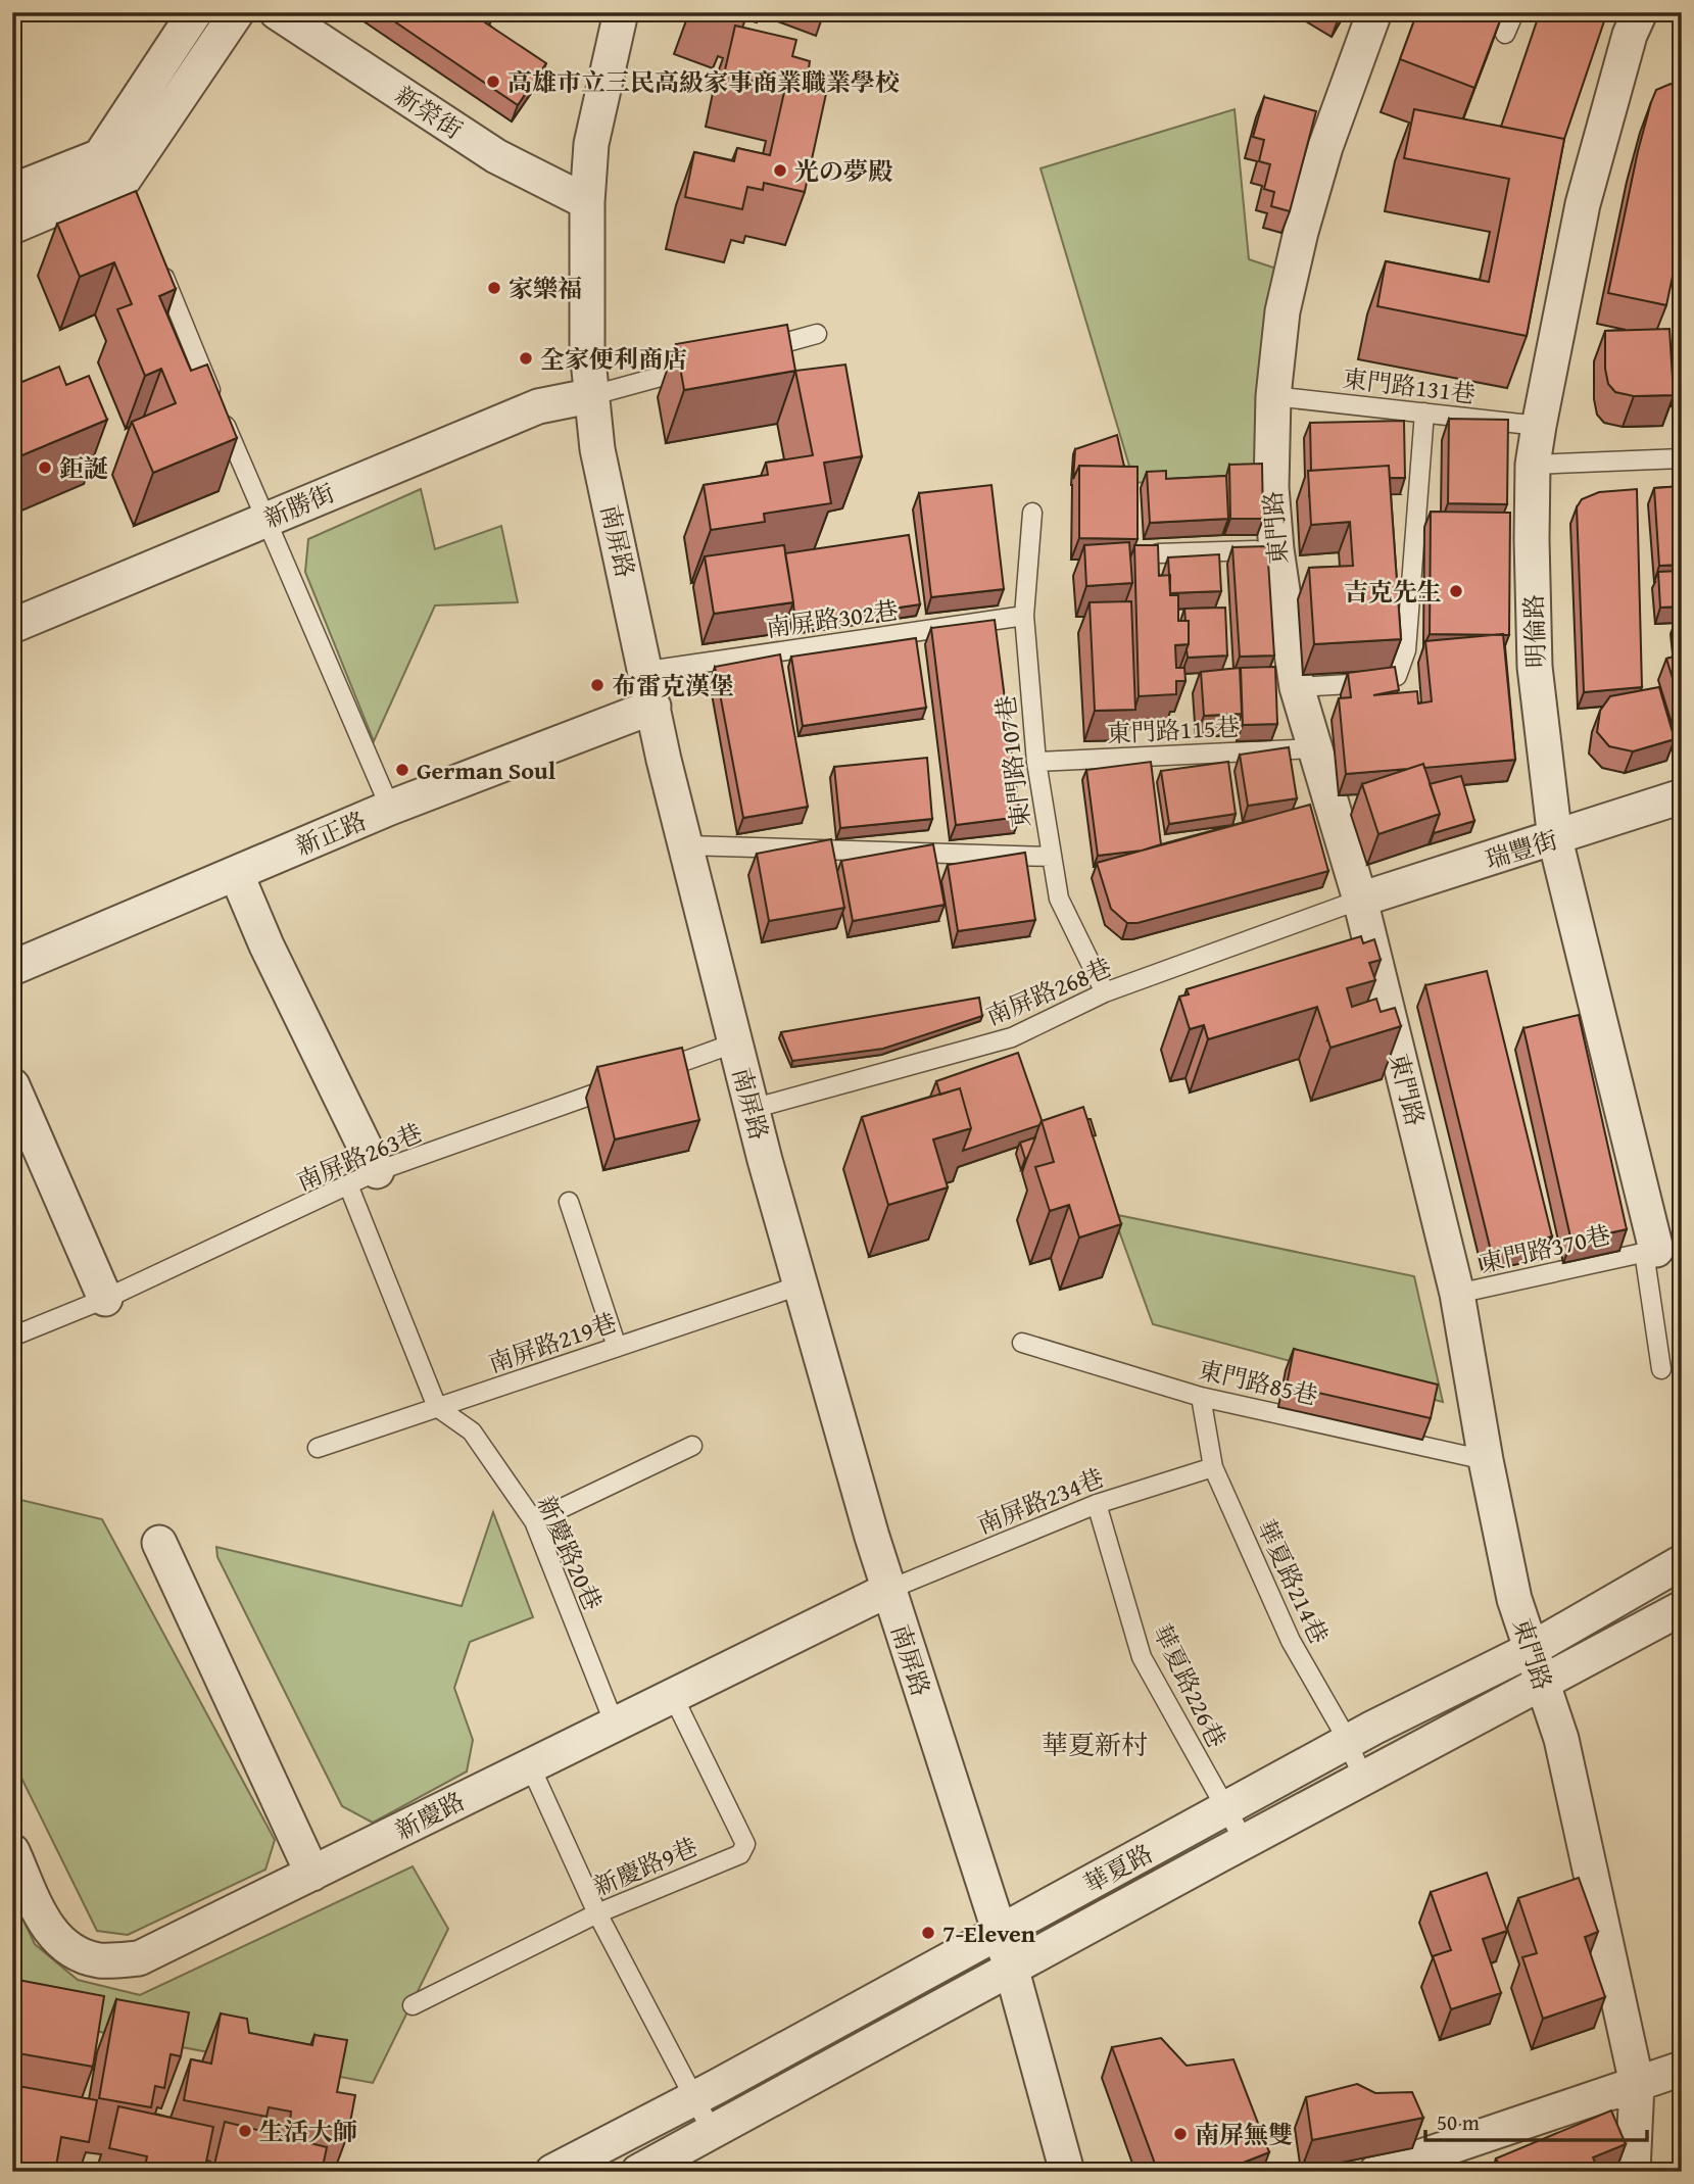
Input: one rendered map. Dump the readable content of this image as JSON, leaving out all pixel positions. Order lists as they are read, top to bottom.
{
  "streets": {
    "street": [
      "新榮街",
      "新勝街",
      "東門路",
      "南屏路",
      "明倫路",
      "新正路",
      "瑞豐街",
      "新慶路",
      "華夏路"
    ],
    "lane": [
      "東門路131巷",
      "南屏路302巷",
      "東門路115巷",
      "東門路107巷",
      "南屏路268巷",
      "南屏路263巷",
      "東門路370巷",
      "南屏路219巷",
      "東門路85巷",
      "南屏路234巷",
      "新慶路20巷",
      "華夏路214巷",
      "華夏路226巷",
      "新慶路9巷"
    ]
  },
  "crossings": [
    ["新榮街", "南屏路"],
    ["東門路131巷", "東門路"],
    ["東門路131巷", "明倫路"],
    ["新勝街", "南屏路"],
    ["東門路", "東門路115巷"],
    ["東門路", "瑞豐街"],
    ["東門路", "南屏路268巷"],
    ["東門路", "東門路370巷"],
    ["東門路", "東門路85巷"],
    ["東門路", "華夏路"],
    ["南屏路", "南屏路302巷"],
    ["南屏路", "新正路"],
    ["南屏路", "南屏路268巷"],
    ["南屏路", "南屏路263巷"],
    ["南屏路", "南屏路219巷"],
    ["南屏路", "南屏路234巷"],
    ["南屏路", "新慶路"],
    ["南屏路", "華夏路"],
    ["南屏路302巷", "東門路107巷"],
    ["明倫路", "瑞豐街"],
    ["明倫路", "東門路370巷"],
    ["東門路115巷", "東門路107巷"],
    ["東門路107巷", "南屏路268巷"],
    ["瑞豐街", "南屏路268巷"],
    ["南屏路219巷", "新慶路20巷"],
    ["東門路85巷", "華夏路214巷"],
    ["南屏路234巷", "華夏路214巷"],
    ["南屏路234巷", "華夏路226巷"],
    ["南屏路234巷", "新慶路"],
    ["新慶路20巷", "新慶路"],
    ["華夏路214巷", "華夏路"],
    ["華夏路226巷", "華夏路"],
    ["新慶路", "新慶路9巷"]
  ],
  "districts": ["華夏新村"],
  "places": [
    "高雄市立三民高級家事商業職業學校",
    "光の夢殿",
    "家樂福",
    "全家便利商店",
    "鉅誕",
    "吉克先生",
    "布雷克漢堡",
    "German Soul",
    "7-Eleven",
    "生活大師",
    "南屏無雙"
  ],
  "scale_bar": "50 m"
}
